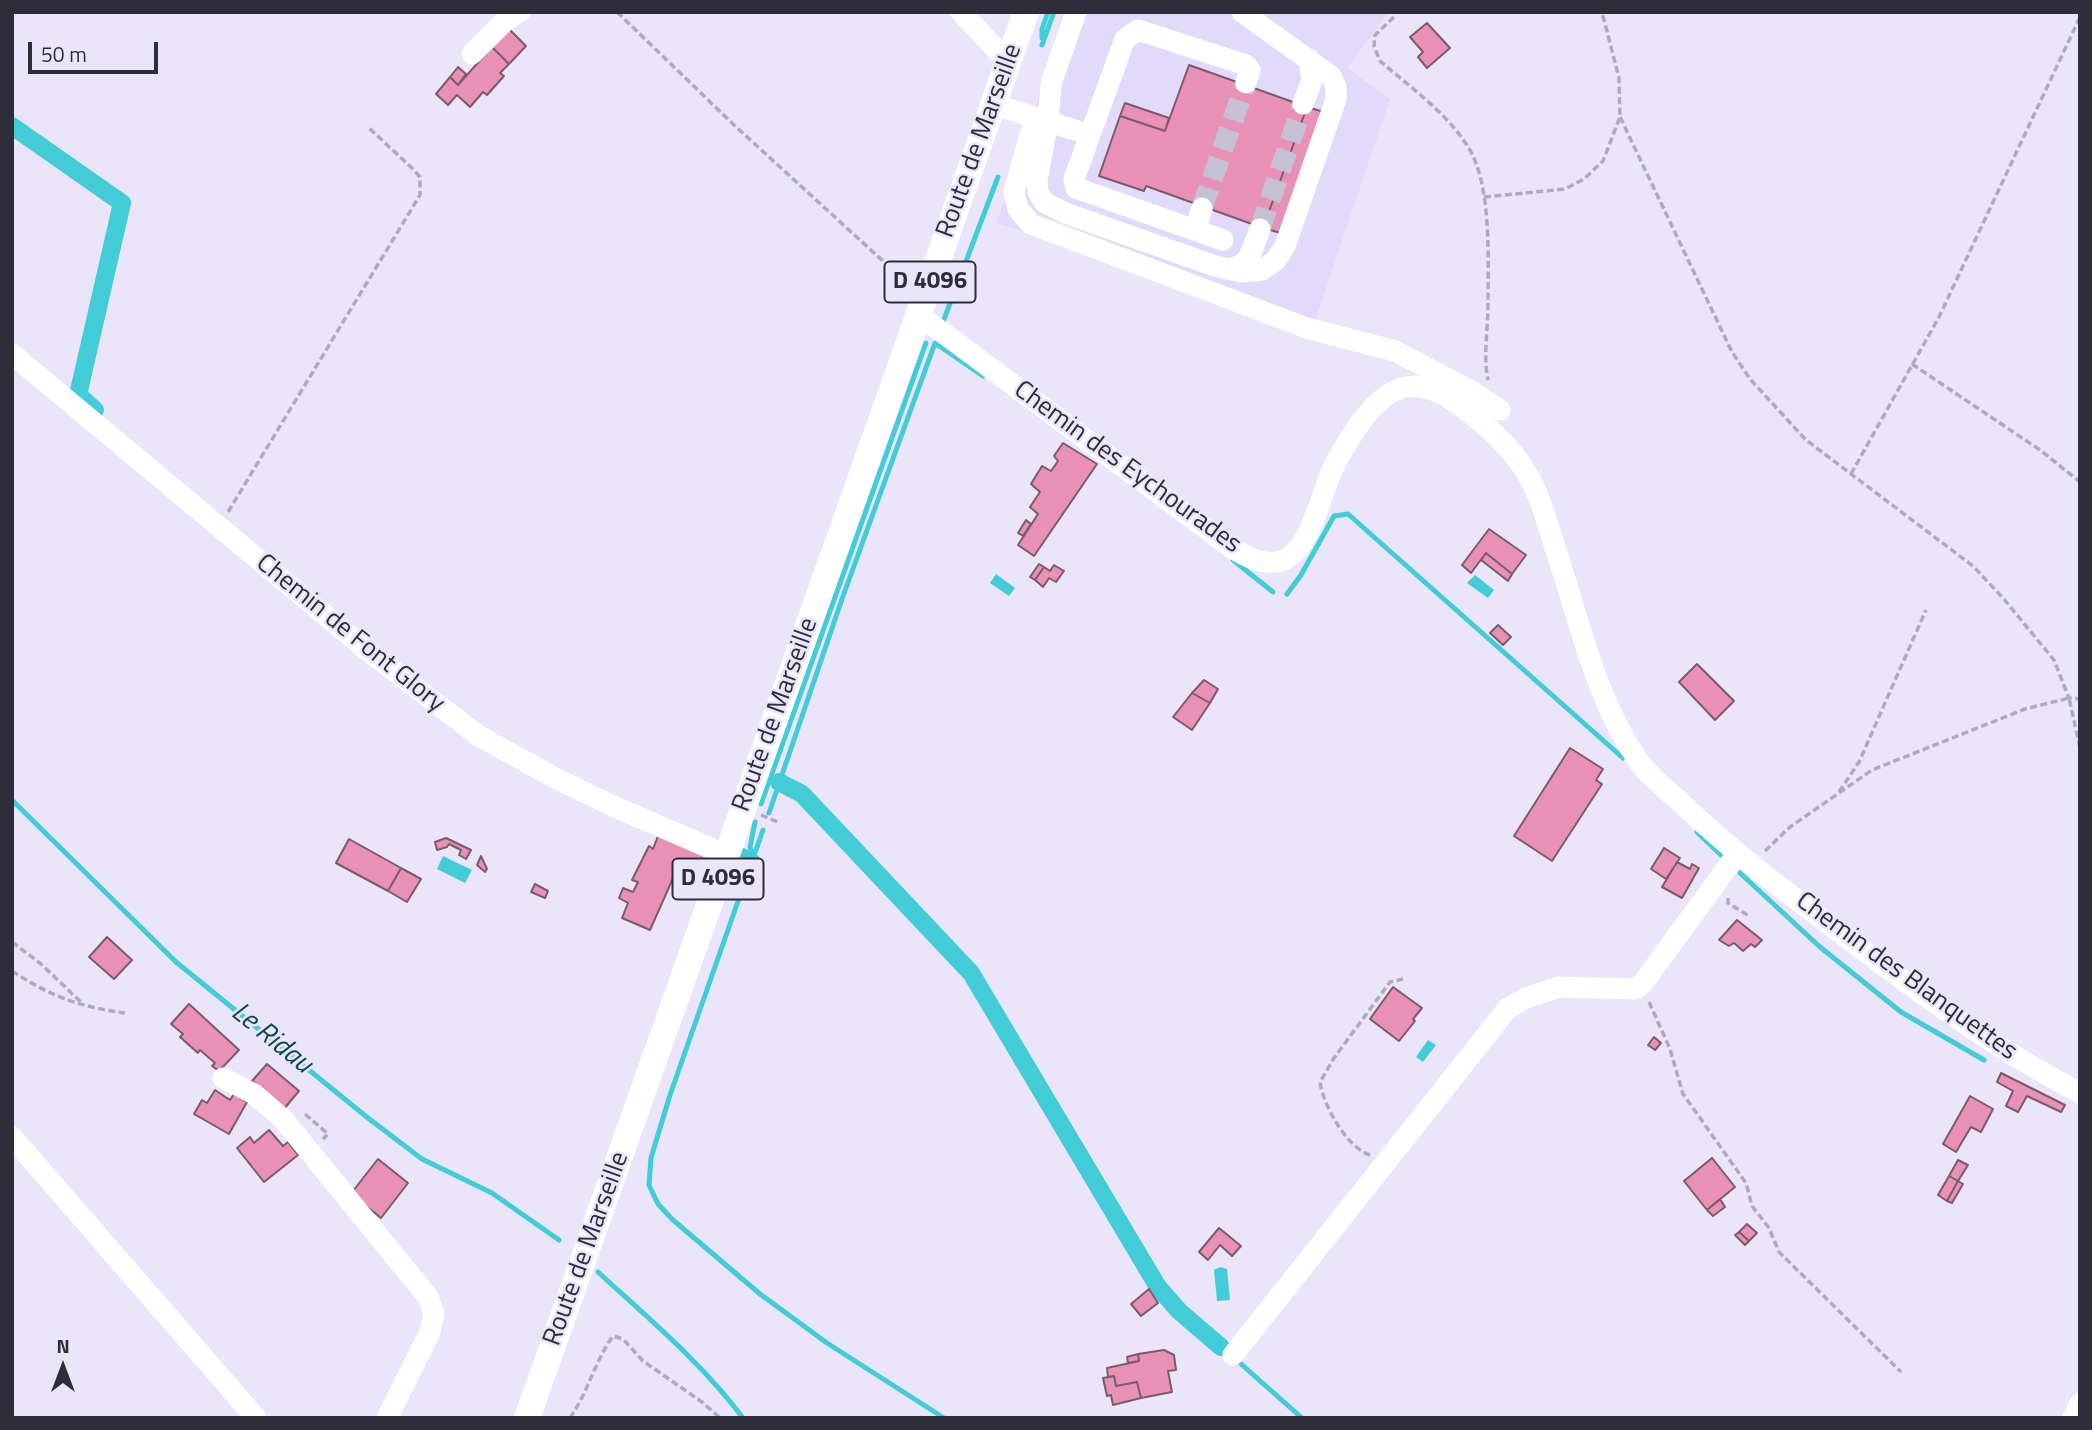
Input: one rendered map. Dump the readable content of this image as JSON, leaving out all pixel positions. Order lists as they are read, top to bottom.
{
  "streets": {
    "main road": ["Route de Marseille", "D 4096"],
    "street": ["Chemin des Eychourades", "Chemin de Font Glory", "Chemin des Blanquettes"]
  },
  "crossings": [
    ["Route de Marseille", "Chemin des Eychourades"],
    ["Route de Marseille", "Chemin de Font Glory"],
    ["Chemin des Eychourades", "Chemin des Blanquettes"]
  ],
  "water": ["Le Ridau"],
  "scale_bar": "50 m",
  "north": "top"
}
